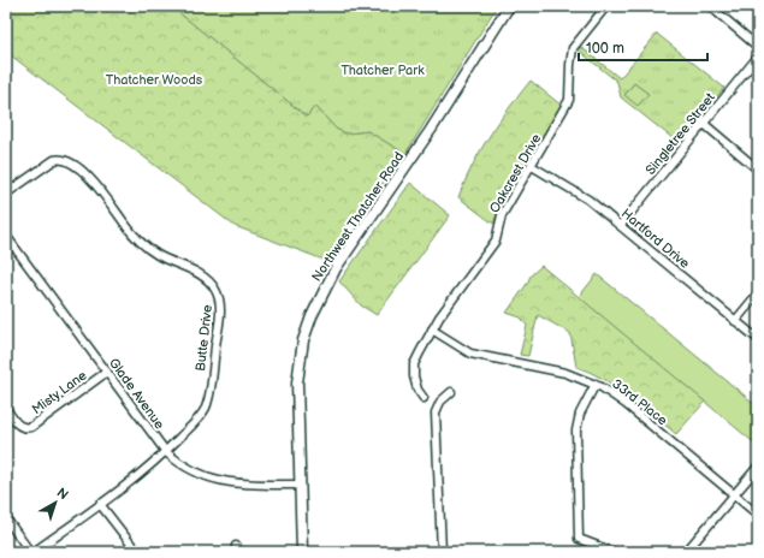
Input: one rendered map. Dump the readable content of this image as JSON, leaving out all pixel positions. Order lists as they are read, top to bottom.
{
  "streets": {
    "street": [
      "Singletree Street",
      "Oakcrest Drive",
      "Northwest Thatcher Road",
      "Hartford Drive",
      "Butte Drive",
      "Misty Lane",
      "Glade Avenue",
      "33rd Place"
    ]
  },
  "crossings": [
    ["Singletree Street", "Hartford Drive"],
    ["Oakcrest Drive", "Hartford Drive"],
    ["Oakcrest Drive", "33rd Place"],
    ["Northwest Thatcher Road", "Glade Avenue"],
    ["Butte Drive", "Glade Avenue"],
    ["Misty Lane", "Glade Avenue"]
  ],
  "parks": ["Thatcher Park", "Thatcher Woods"],
  "scale_bar": "100 m",
  "north": "top right"
}
